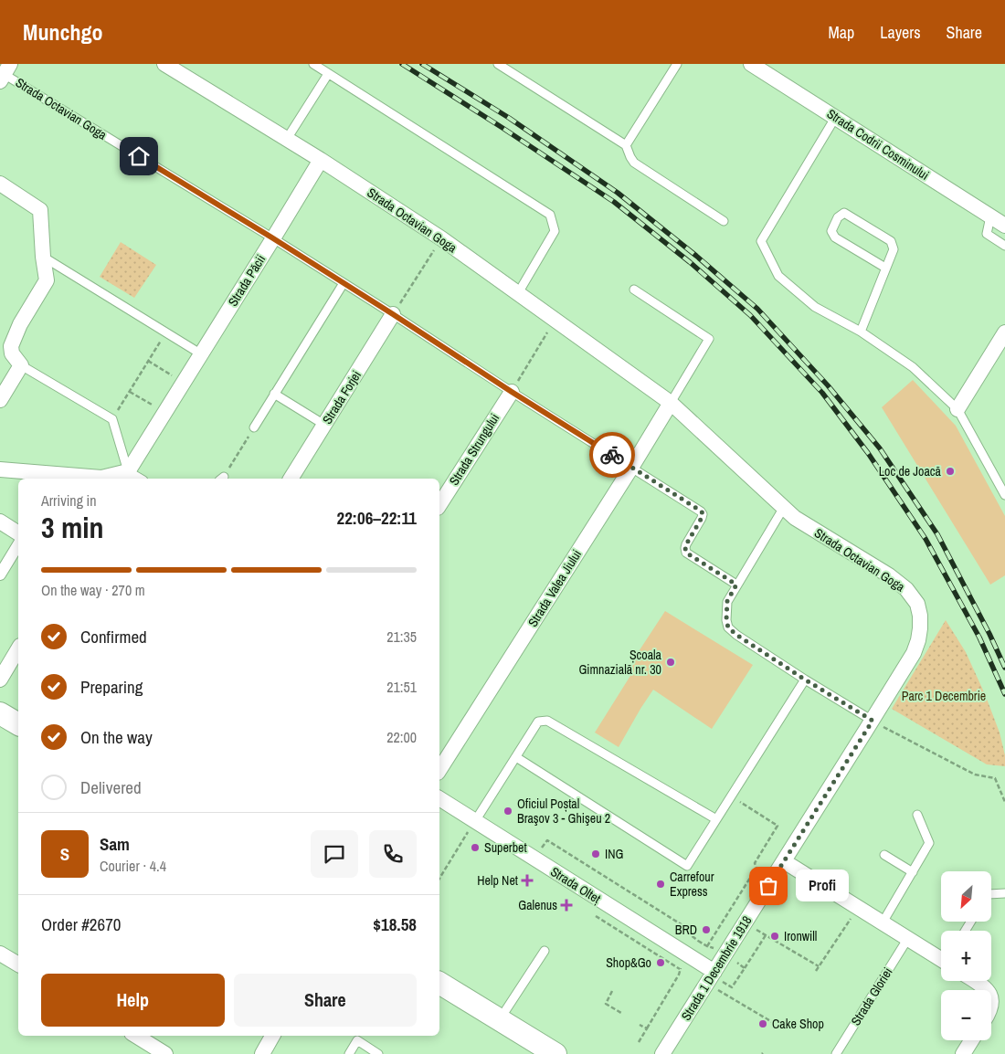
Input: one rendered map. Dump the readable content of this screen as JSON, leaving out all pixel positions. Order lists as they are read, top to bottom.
{
  "streets": {
    "street": [
      "Strada Octavian Goga",
      "Strada Codrii Cosminului",
      "Strada Păcii",
      "Strada Forjei",
      "Strada Strungului",
      "Strada Valea Jiului",
      "Strada Olteț",
      "Strada 1 Decembrie 1918"
    ],
    "lane": ["Strada Gloriei"]
  },
  "crossings": [
    ["Strada Octavian Goga", "Strada Păcii"],
    ["Strada Octavian Goga", "Strada Forjei"],
    ["Strada Octavian Goga", "Strada Strungului"],
    ["Strada Octavian Goga", "Strada Valea Jiului"],
    ["Strada Octavian Goga", "Strada 1 Decembrie 1918"],
    ["Strada Olteț", "Strada 1 Decembrie 1918"]
  ],
  "parks": ["Parc 1 Decembrie"],
  "places": {
    "other": [
      "Loc de Joacă",
      "Școala Gimnazială nr. 30",
      "Oficiul Poștal Braşov 3 - Ghişeu 2",
      "Superbet",
      "ING",
      "Carrefour Express",
      "Profi",
      "BRD",
      "Ironwill",
      "Shop&Go",
      "Cake Shop"
    ],
    "health": ["Help Net", "Galenus"]
  },
  "north": "bottom left",
  "page": {
    "header": "Munchgo",
    "nav": ["Map", "Layers", "Share"],
    "heading": ["3 min", "Arriving in", "22:06–22:11"],
    "panel": [
      "Sam",
      "Courier · 4.4",
      "Order #2670",
      "$18.58"
    ],
    "bar": "On the way · 270 m",
    "list": [
      ["Confirmed", "21:35"],
      ["Preparing", "21:51"],
      ["On the way", "22:00"],
      "Delivered"
    ],
    "round": "S",
    "bubble": "Profi",
    "map_buttons": ["+", "−"],
    "buttons": ["Help", "Share"]
  }
}
